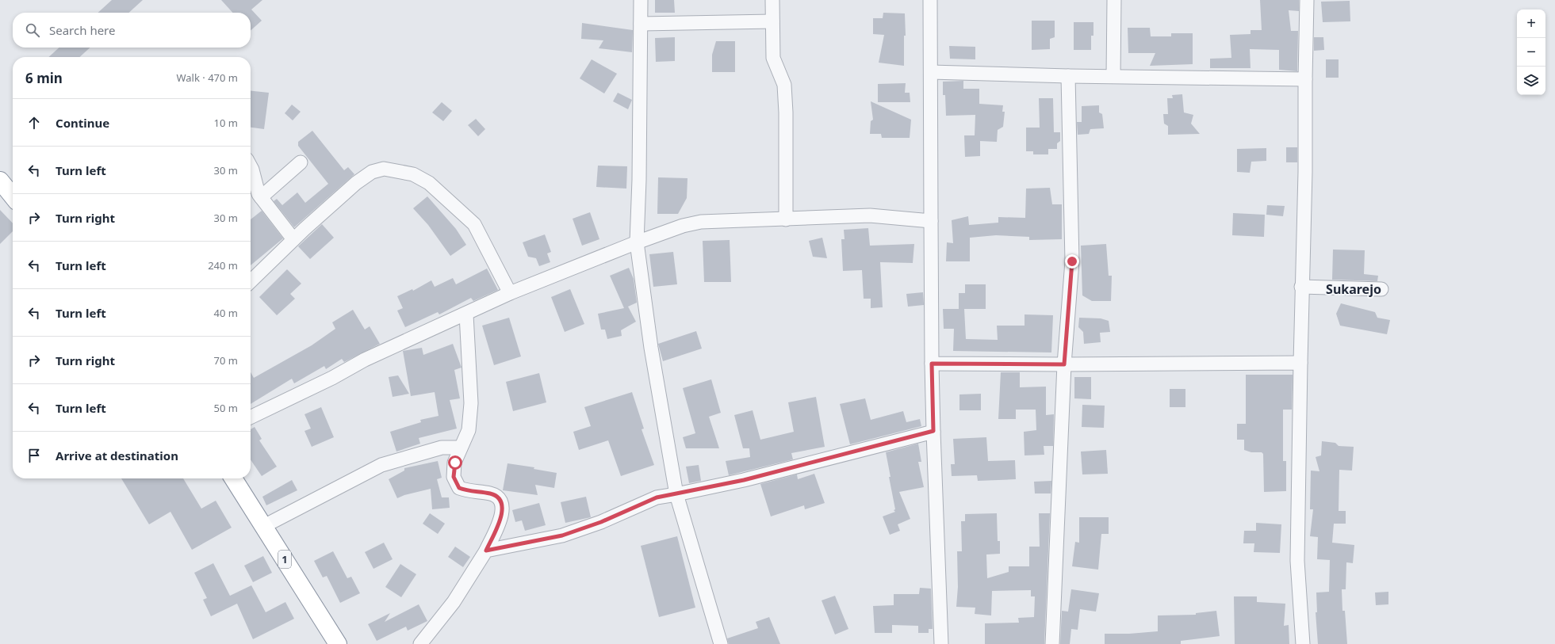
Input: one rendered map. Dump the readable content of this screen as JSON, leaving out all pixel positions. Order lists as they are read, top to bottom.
{
  "streets": {
    "highway": ["1"]
  },
  "districts": ["Sukarejo"],
  "page": {
    "map_buttons": ["+", "−"],
    "search": "Search here",
    "heading": ["6 min", "Walk · 470 m"],
    "list": [
      ["Continue", "10 m"],
      ["Turn left", "30 m"],
      ["Turn right", "30 m"],
      ["Turn left", "240 m"],
      ["Turn left", "40 m"],
      ["Turn right", "70 m"],
      ["Turn left", "50 m"],
      "Arrive at destination"
    ]
  }
}
